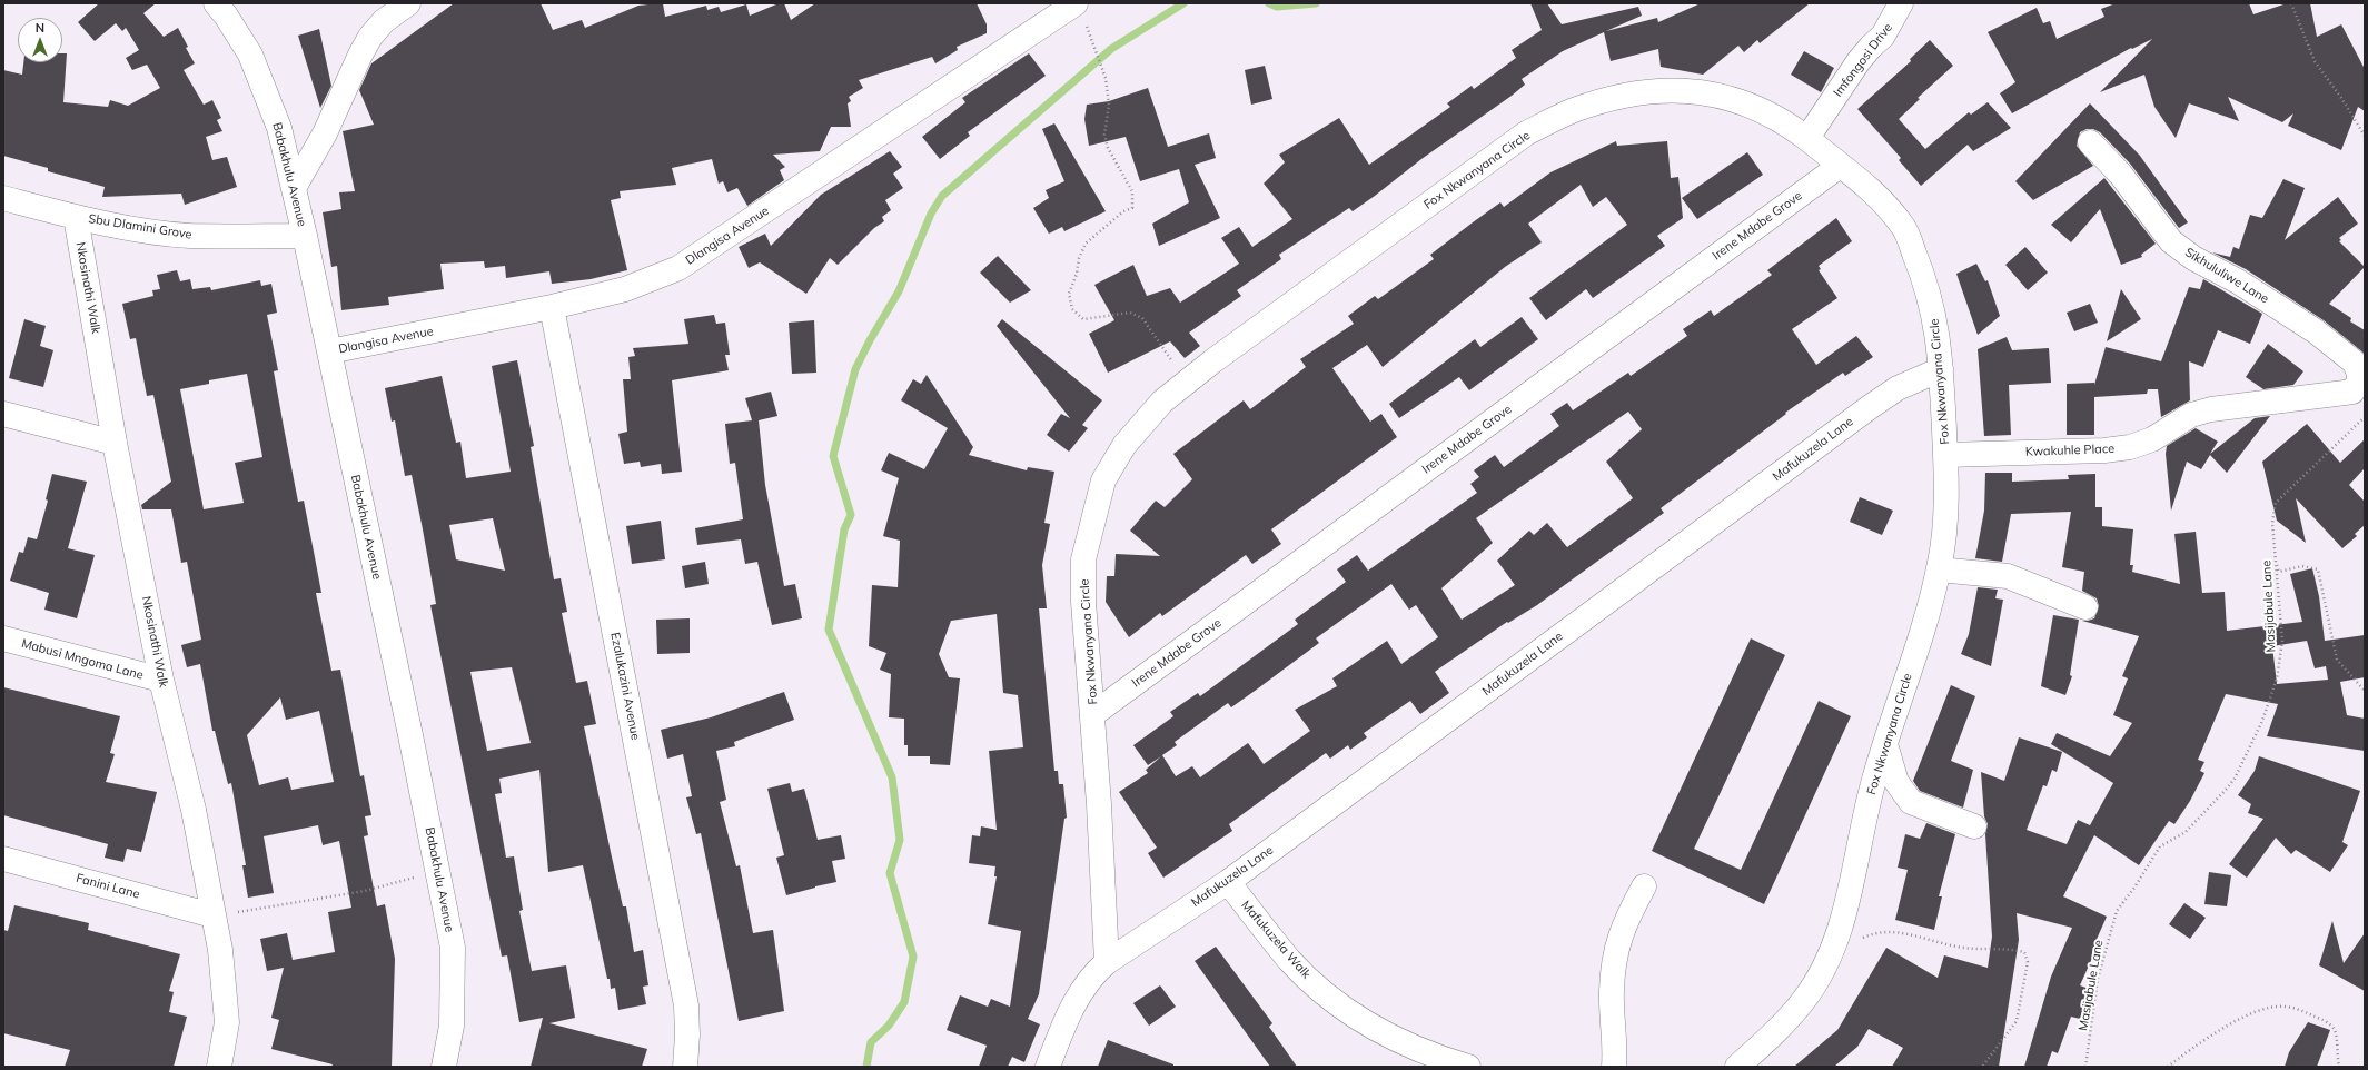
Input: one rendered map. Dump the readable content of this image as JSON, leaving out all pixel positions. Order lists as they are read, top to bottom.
{
  "streets": {
    "street": [
      "Imfongosi Drive",
      "Fox Nkwanyana Circle",
      "Babakhulu Avenue",
      "Irene Mdabe Grove",
      "Sbu Dlamini Grove",
      "Dlangisa Avenue",
      "Sikhululiwe Lane",
      "Nkosinathi Walk",
      "Mafukuzela Lane",
      "Kwakuhle Place",
      "Mabusi Mngoma Lane",
      "Ezalukazini Avenue",
      "Fanini Lane",
      "Mafukuzela Walk"
    ],
    "path": ["Masijabule Lane"]
  },
  "crossings": [
    ["Imfongosi Drive", "Fox Nkwanyana Circle"],
    ["Fox Nkwanyana Circle", "Irene Mdabe Grove"],
    ["Fox Nkwanyana Circle", "Mafukuzela Lane"],
    ["Fox Nkwanyana Circle", "Kwakuhle Place"],
    ["Babakhulu Avenue", "Sbu Dlamini Grove"],
    ["Babakhulu Avenue", "Dlangisa Avenue"],
    ["Sbu Dlamini Grove", "Nkosinathi Walk"],
    ["Dlangisa Avenue", "Ezalukazini Avenue"],
    ["Sikhululiwe Lane", "Kwakuhle Place"],
    ["Nkosinathi Walk", "Mabusi Mngoma Lane"],
    ["Nkosinathi Walk", "Fanini Lane"],
    ["Mafukuzela Lane", "Mafukuzela Walk"]
  ],
  "north": "top"
}
